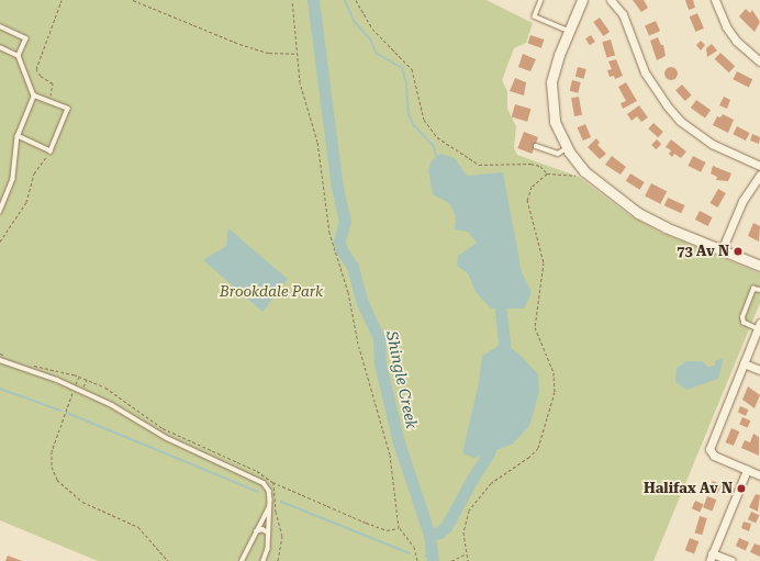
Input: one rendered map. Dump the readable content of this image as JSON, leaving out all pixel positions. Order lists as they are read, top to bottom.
{
  "water": ["Shingle Creek"],
  "parks": ["Brookdale Park"],
  "places": ["73 Av N", "Halifax Av N"]
}
